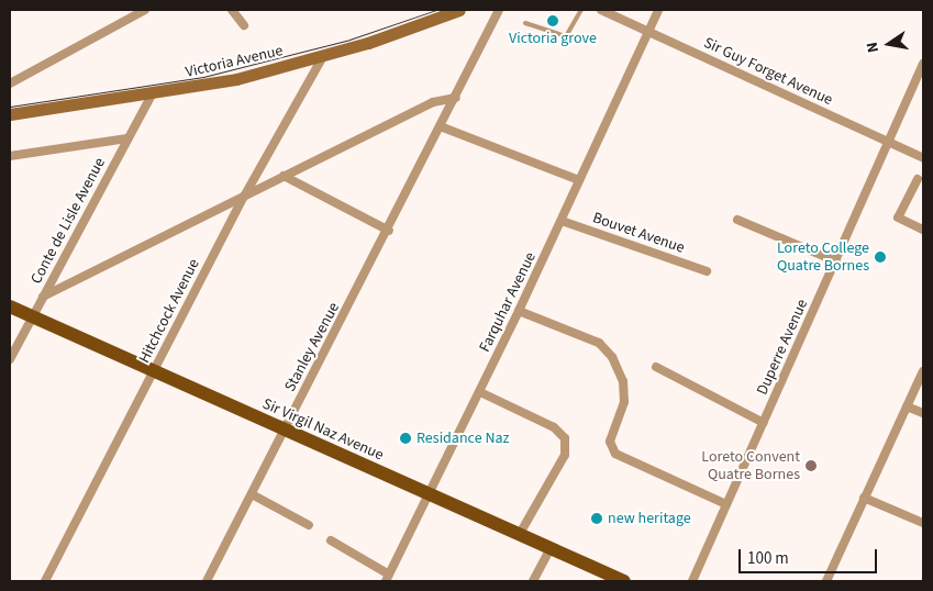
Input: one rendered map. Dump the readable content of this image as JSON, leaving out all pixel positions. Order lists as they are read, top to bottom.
{
  "streets": {
    "main road": ["Victoria Avenue", "Sir Virgil Naz Avenue"],
    "street": [
      "Sir Guy Forget Avenue",
      "Conte de Lisle Avenue",
      "Bouvet Avenue",
      "Farquhar Avenue",
      "Hitchcock Avenue",
      "Stanley Avenue",
      "Duperre Avenue"
    ]
  },
  "crossings": [
    ["Victoria Avenue", "Conte de Lisle Avenue"],
    ["Victoria Avenue", "Hitchcock Avenue"],
    ["Sir Guy Forget Avenue", "Farquhar Avenue"],
    ["Sir Guy Forget Avenue", "Duperre Avenue"],
    ["Conte de Lisle Avenue", "Sir Virgil Naz Avenue"],
    ["Bouvet Avenue", "Farquhar Avenue"],
    ["Farquhar Avenue", "Sir Virgil Naz Avenue"],
    ["Hitchcock Avenue", "Sir Virgil Naz Avenue"],
    ["Stanley Avenue", "Sir Virgil Naz Avenue"]
  ],
  "places": [
    "Victoria grove",
    "Loreto College Quatre Bornes",
    "Residance Naz",
    "Loreto Convent Quatre Bornes",
    "new heritage"
  ],
  "scale_bar": "100 m",
  "north": "left"
}
